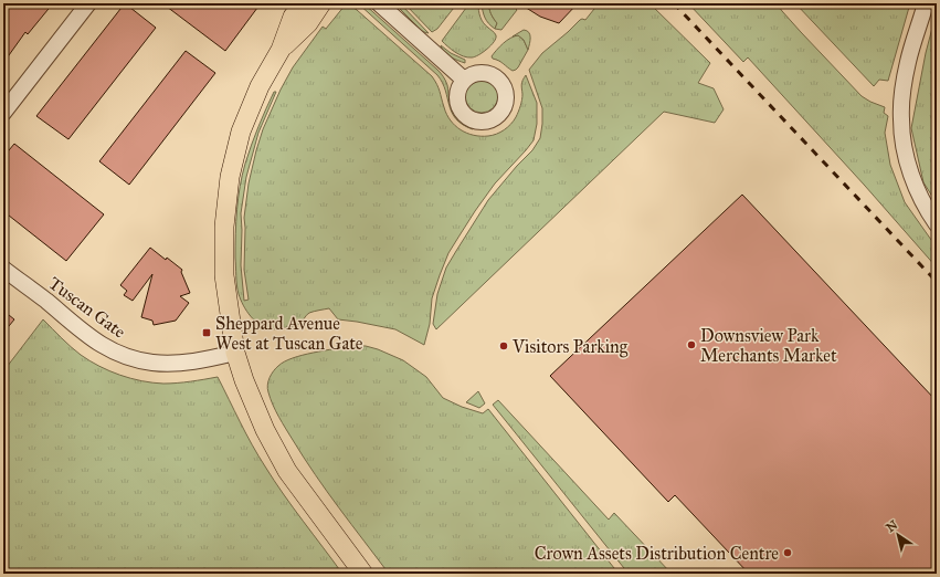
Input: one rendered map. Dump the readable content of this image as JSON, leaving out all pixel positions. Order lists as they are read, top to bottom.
{
  "streets": {
    "street": ["Tuscan Gate"]
  },
  "places": {
    "transit": ["Sheppard Avenue West at Tuscan Gate"],
    "other": ["Downsview Park Merchants Market", "Visitors Parking", "Crown Assets Distribution Centre"]
  },
  "north": "top left"
}
